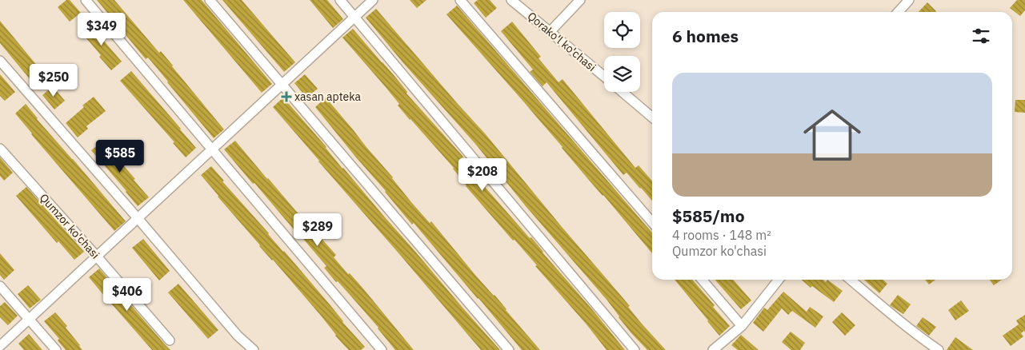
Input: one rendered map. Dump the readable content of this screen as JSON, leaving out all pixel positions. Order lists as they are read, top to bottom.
{
  "streets": {
    "street": ["Qorako'l ko'chasi", "Qumzor ko'chasi"]
  },
  "places": {
    "health": ["xasan apteka"]
  },
  "page": {
    "heading": "6 homes",
    "price": [
      "$349",
      "$250",
      "$585",
      "$208",
      "$289",
      "$406"
    ],
    "list": [
      {
        "name": "$585/mo",
        "note": "4 rooms · 148 m² · Qumzor ko'chasi"
      }
    ]
  }
}
